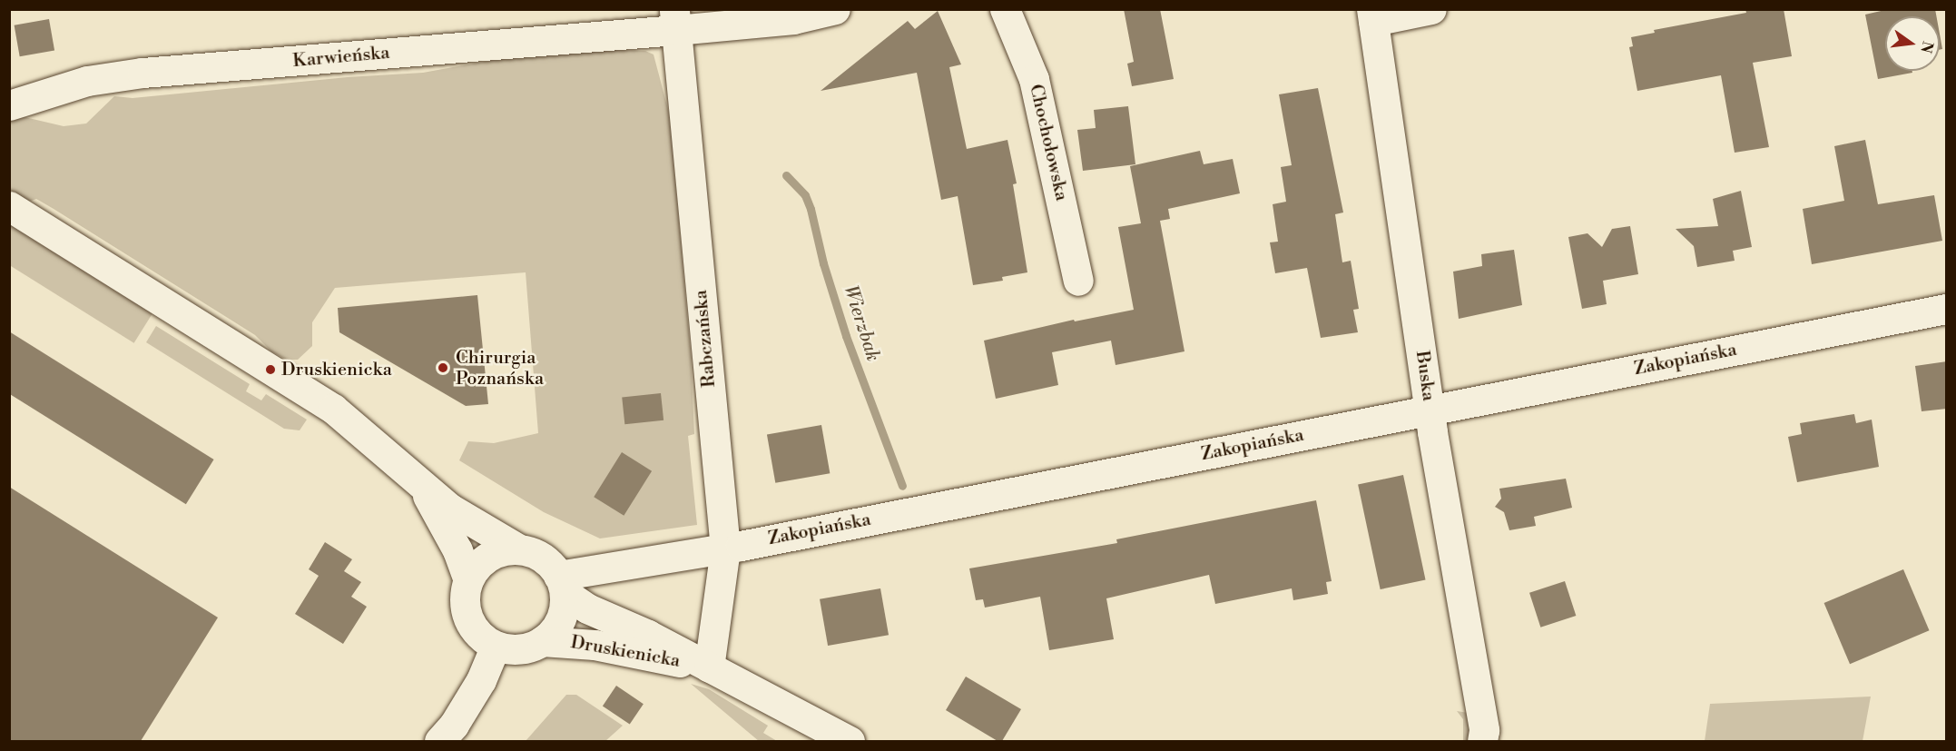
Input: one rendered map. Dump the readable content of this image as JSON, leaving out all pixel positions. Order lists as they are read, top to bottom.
{
  "streets": {
    "street": [
      "Karwieńska",
      "Chochołowska",
      "Rabczańska",
      "Zakopiańska",
      "Buska",
      "Druskienicka"
    ]
  },
  "crossings": [
    ["Karwieńska", "Rabczańska"],
    ["Rabczańska", "Zakopiańska"],
    ["Rabczańska", "Druskienicka"],
    ["Zakopiańska", "Buska"],
    ["Zakopiańska", "Druskienicka"]
  ],
  "water": ["Wierzbak"],
  "places": ["Chirurgia Poznańska", "Druskienicka"],
  "north": "right"
}
